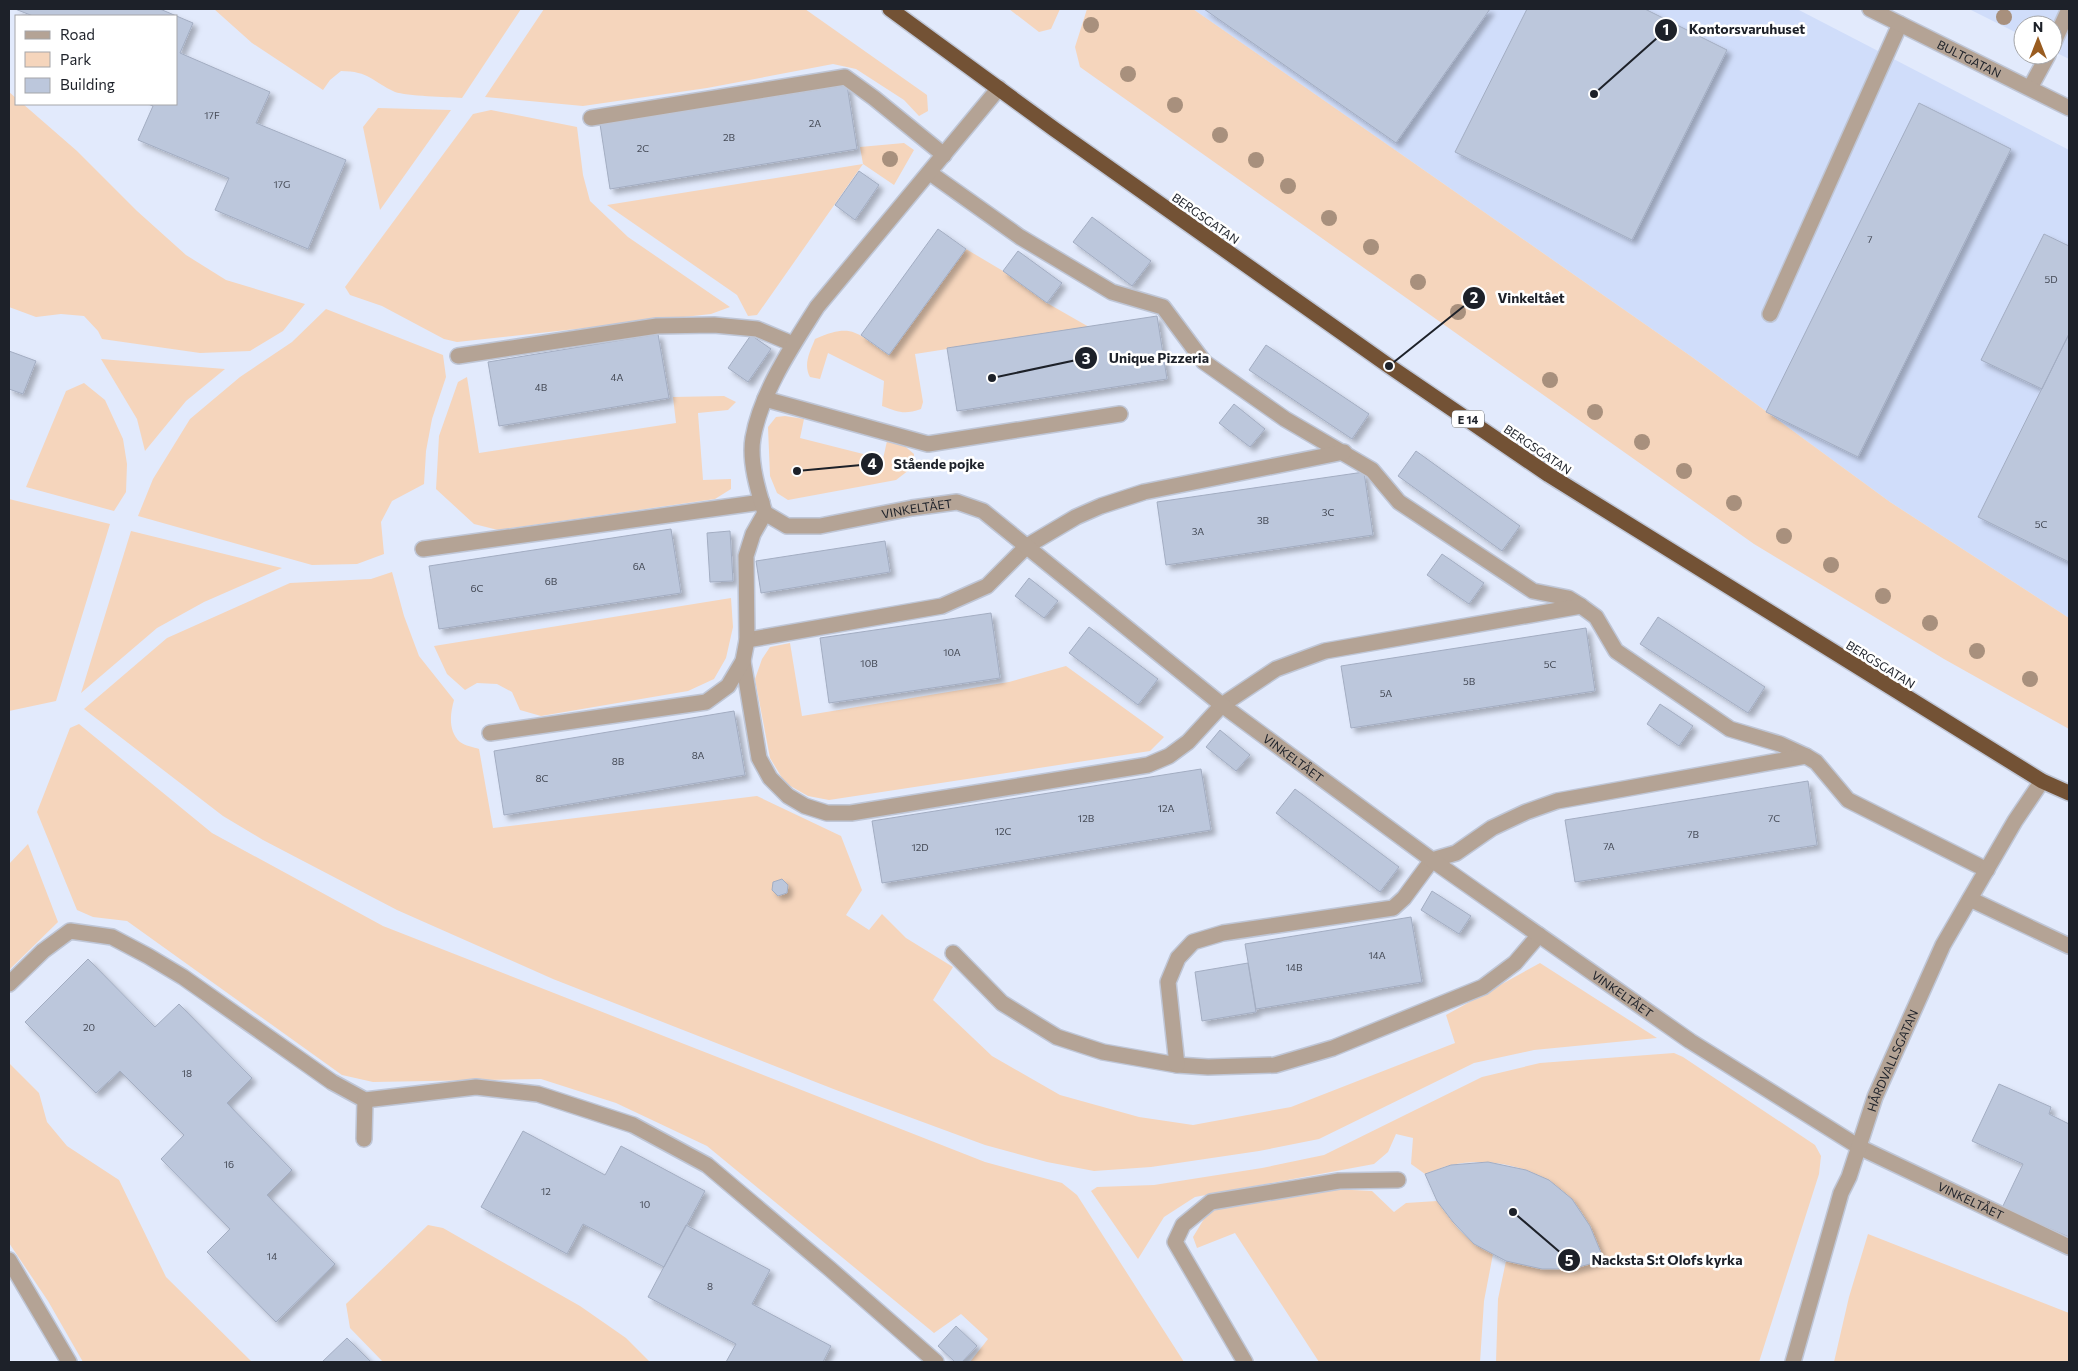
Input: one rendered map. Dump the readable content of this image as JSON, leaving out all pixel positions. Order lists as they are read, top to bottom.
{
  "streets": {
    "highway": ["BERGSGATAN", "E 14"],
    "street": ["BULTGATAN", "VINKELTÅET", "HÅRDVALLSGATAN"]
  },
  "crossings": [
    ["BERGSGATAN", "HÅRDVALLSGATAN"],
    ["VINKELTÅET", "HÅRDVALLSGATAN"]
  ],
  "places": [
    "Kontorsvaruhuset",
    "Vinkeltået",
    "Unique Pizzeria",
    "Stående pojke",
    "Nacksta S:t Olofs kyrka"
  ],
  "house_numbers": [
    "17F",
    "2A",
    "2B",
    "2C",
    "17G",
    "7",
    "5D",
    "4A",
    "4B",
    "3C",
    "3B",
    "5C",
    "3A",
    "6A",
    "6B",
    "6C",
    "10A",
    "10B",
    "5C",
    "5B",
    "5A",
    "8A",
    "8B",
    "8C",
    "12A",
    "12B",
    "7C",
    "12C",
    "7B",
    "7A",
    "12D",
    "14A",
    "14B",
    "20",
    "18",
    "16",
    "12",
    "10",
    "14",
    "8"
  ],
  "legend": ["Road", "Park", "Building"],
  "north": "top"
}
